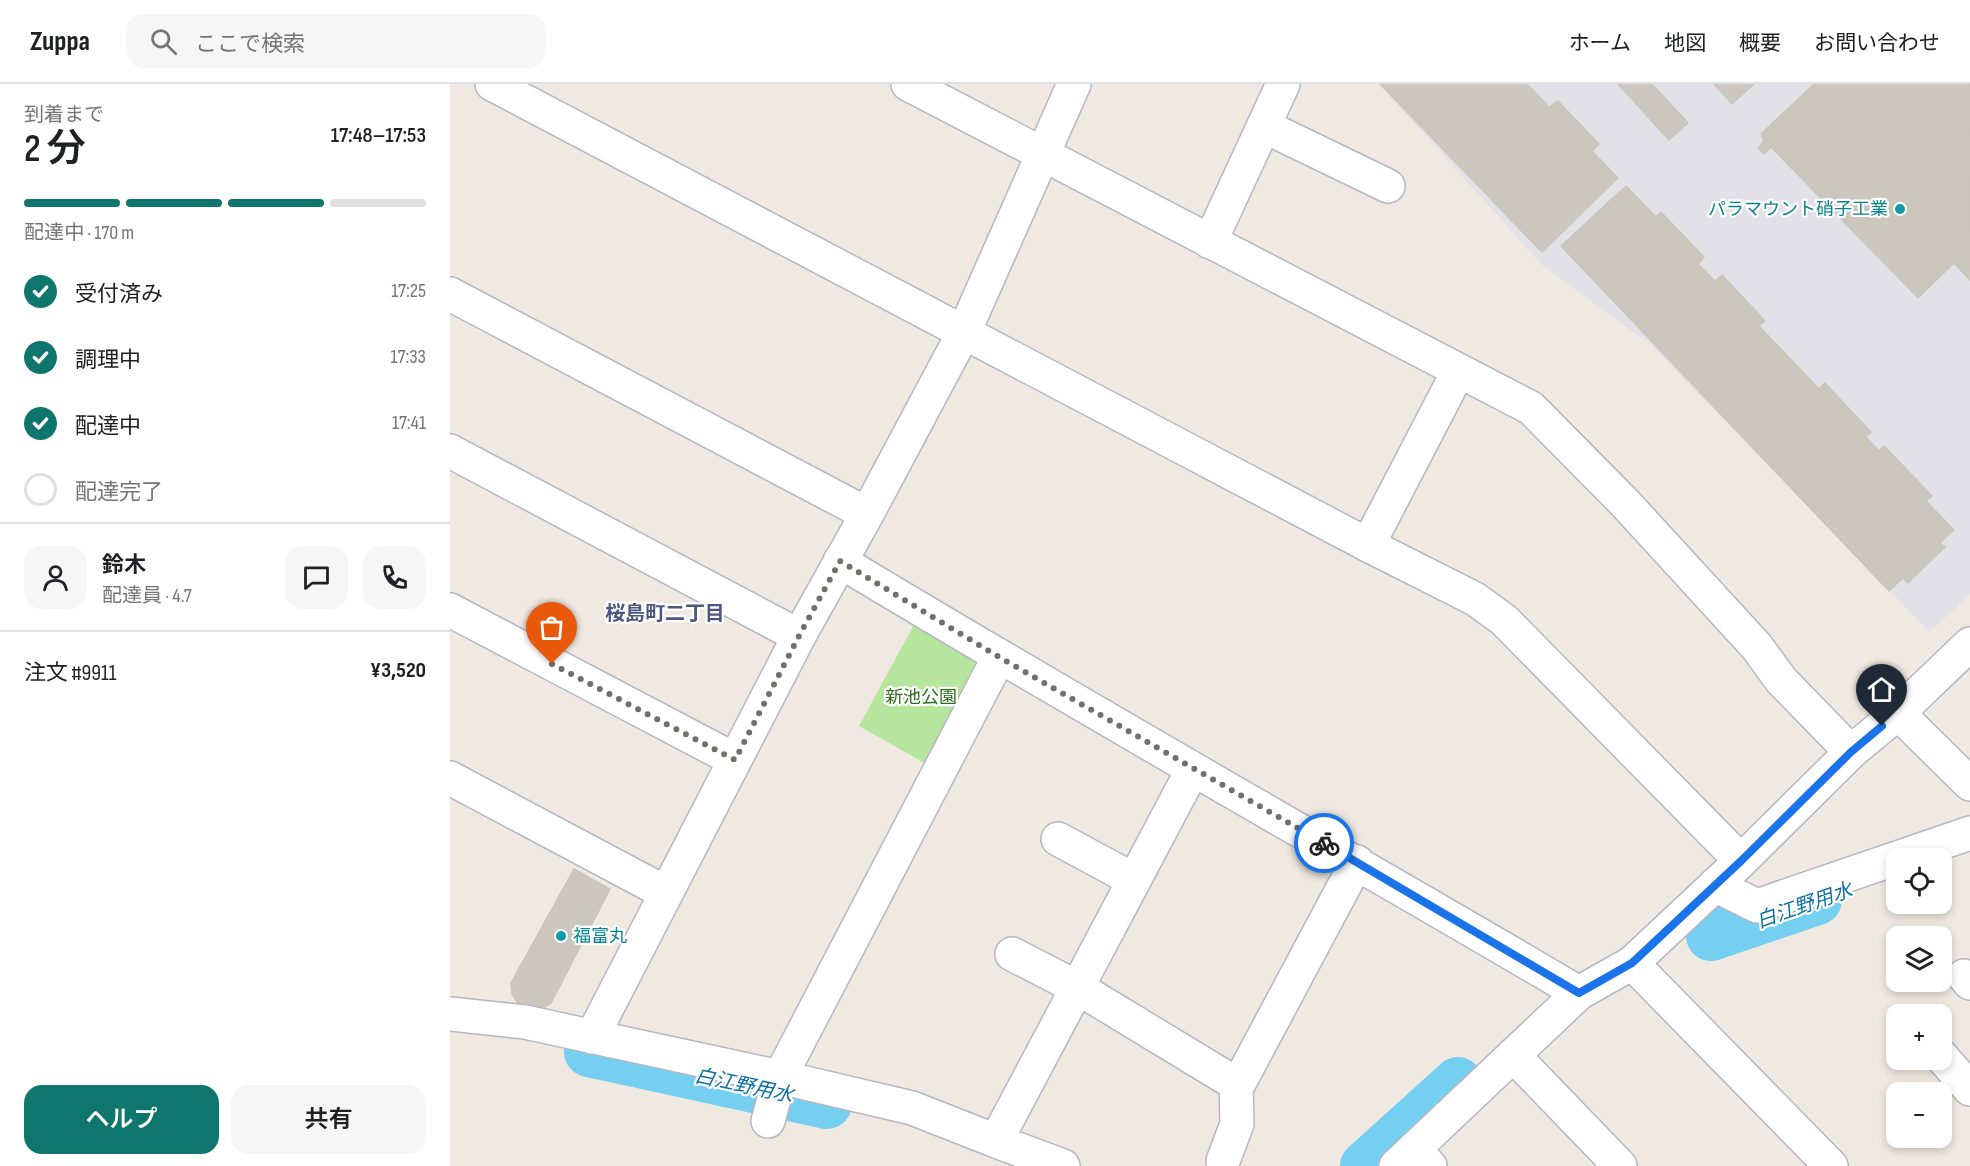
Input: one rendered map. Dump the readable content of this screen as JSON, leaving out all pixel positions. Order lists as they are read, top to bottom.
{
  "districts": ["桜島町二丁目"],
  "water": ["白江野用水"],
  "parks": ["新池公園"],
  "places": ["パラマウント硝子工業", "福富丸"],
  "page": {
    "header": "Zuppa",
    "search": "ここで検索",
    "nav": [
      "ホーム",
      "地図",
      "概要",
      "お問い合わせ"
    ],
    "heading": ["2 分", "到着まで", "17:48–17:53"],
    "panel": [
      "鈴木",
      "配達員 · 4.7",
      "注文 #9911",
      "¥3,520"
    ],
    "bar": "配達中 · 170 m",
    "list": [
      ["受付済み", "17:25"],
      ["調理中", "17:33"],
      ["配達中", "17:41"],
      "配達完了"
    ],
    "map_buttons": ["+", "−"],
    "buttons": ["ヘルプ", "共有"]
  }
}
